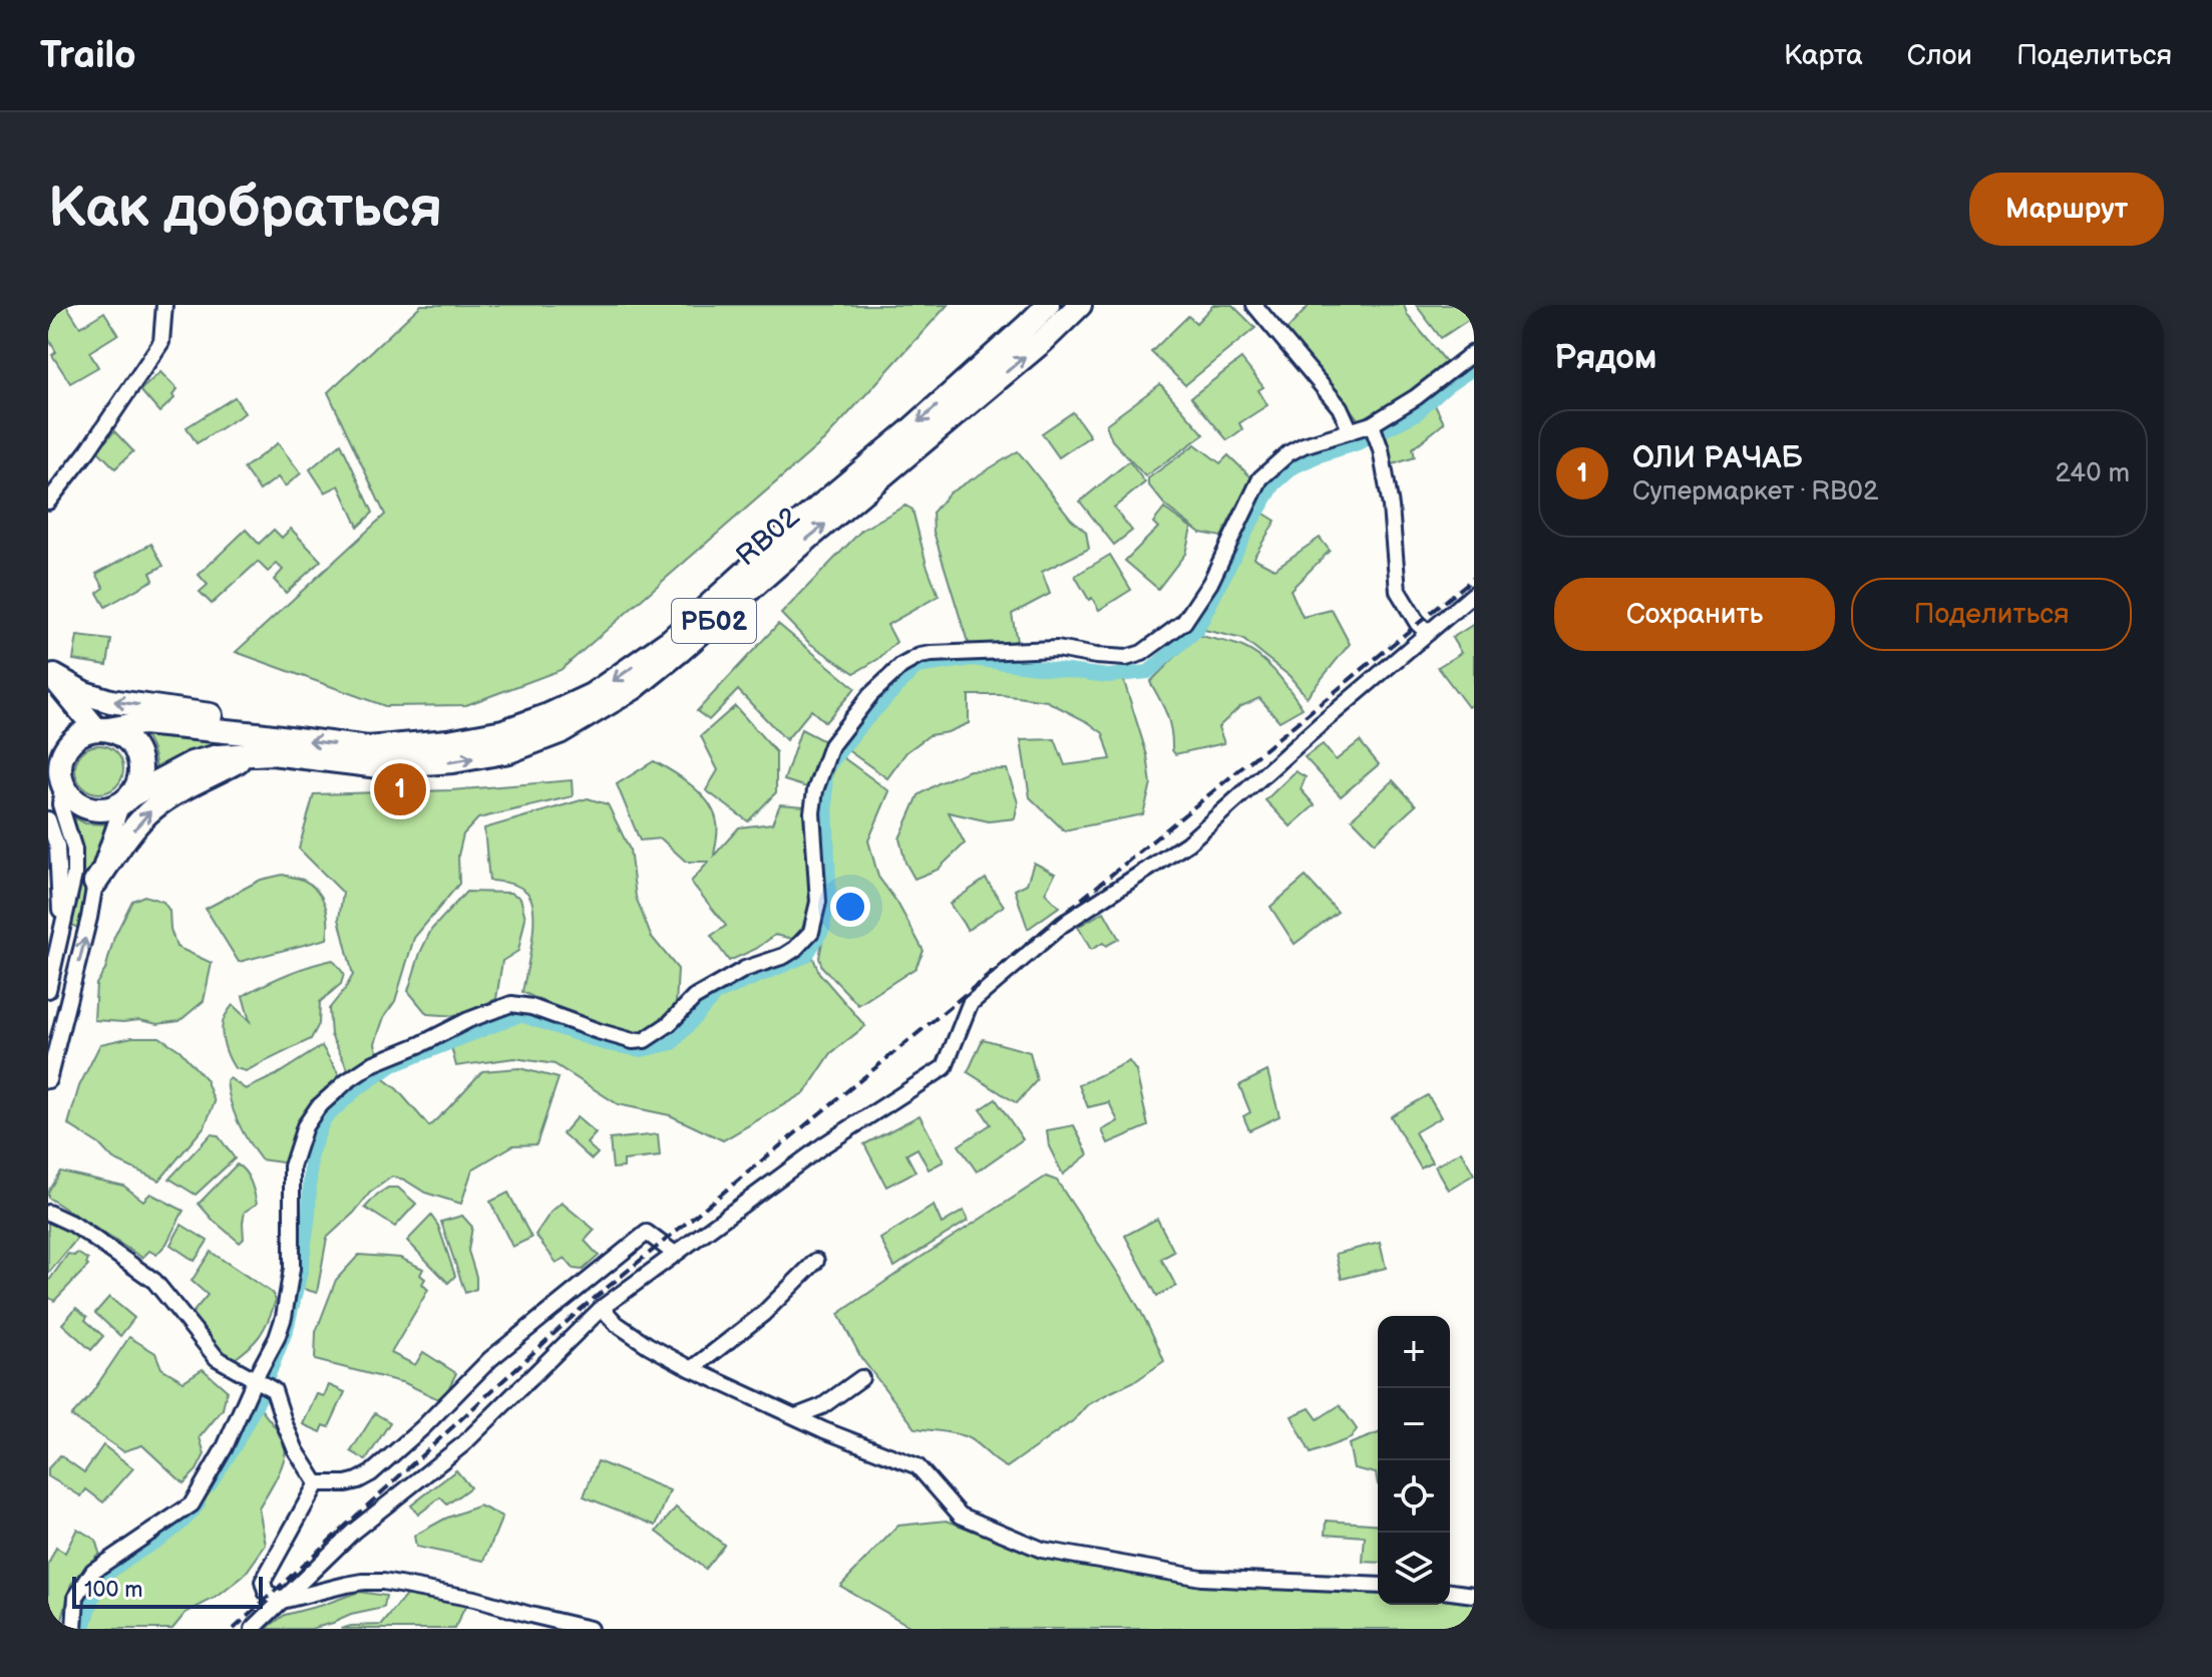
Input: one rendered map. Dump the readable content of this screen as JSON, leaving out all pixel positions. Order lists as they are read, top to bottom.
{
  "streets": {
    "highway": ["RB02", "РБ02"]
  },
  "crossings": [
    ["RB02", "РБ02"]
  ],
  "scale_bar": "100 m",
  "page": {
    "header": "Trailo",
    "nav": ["Карта", "Слои", "Поделиться"],
    "buttons": [
      "Маршрут",
      ["Сохранить", "Поделиться"]
    ],
    "title": "Как добраться",
    "heading": "Рядом",
    "list": [
      {
        "mark": "1",
        "name": "ОЛИ РАЧАБ",
        "note": "Супермаркет · RB02",
        "value": "240 m"
      }
    ],
    "pins": "1",
    "map_buttons": ["+", "−"],
    "scale": "100 m"
  }
}
